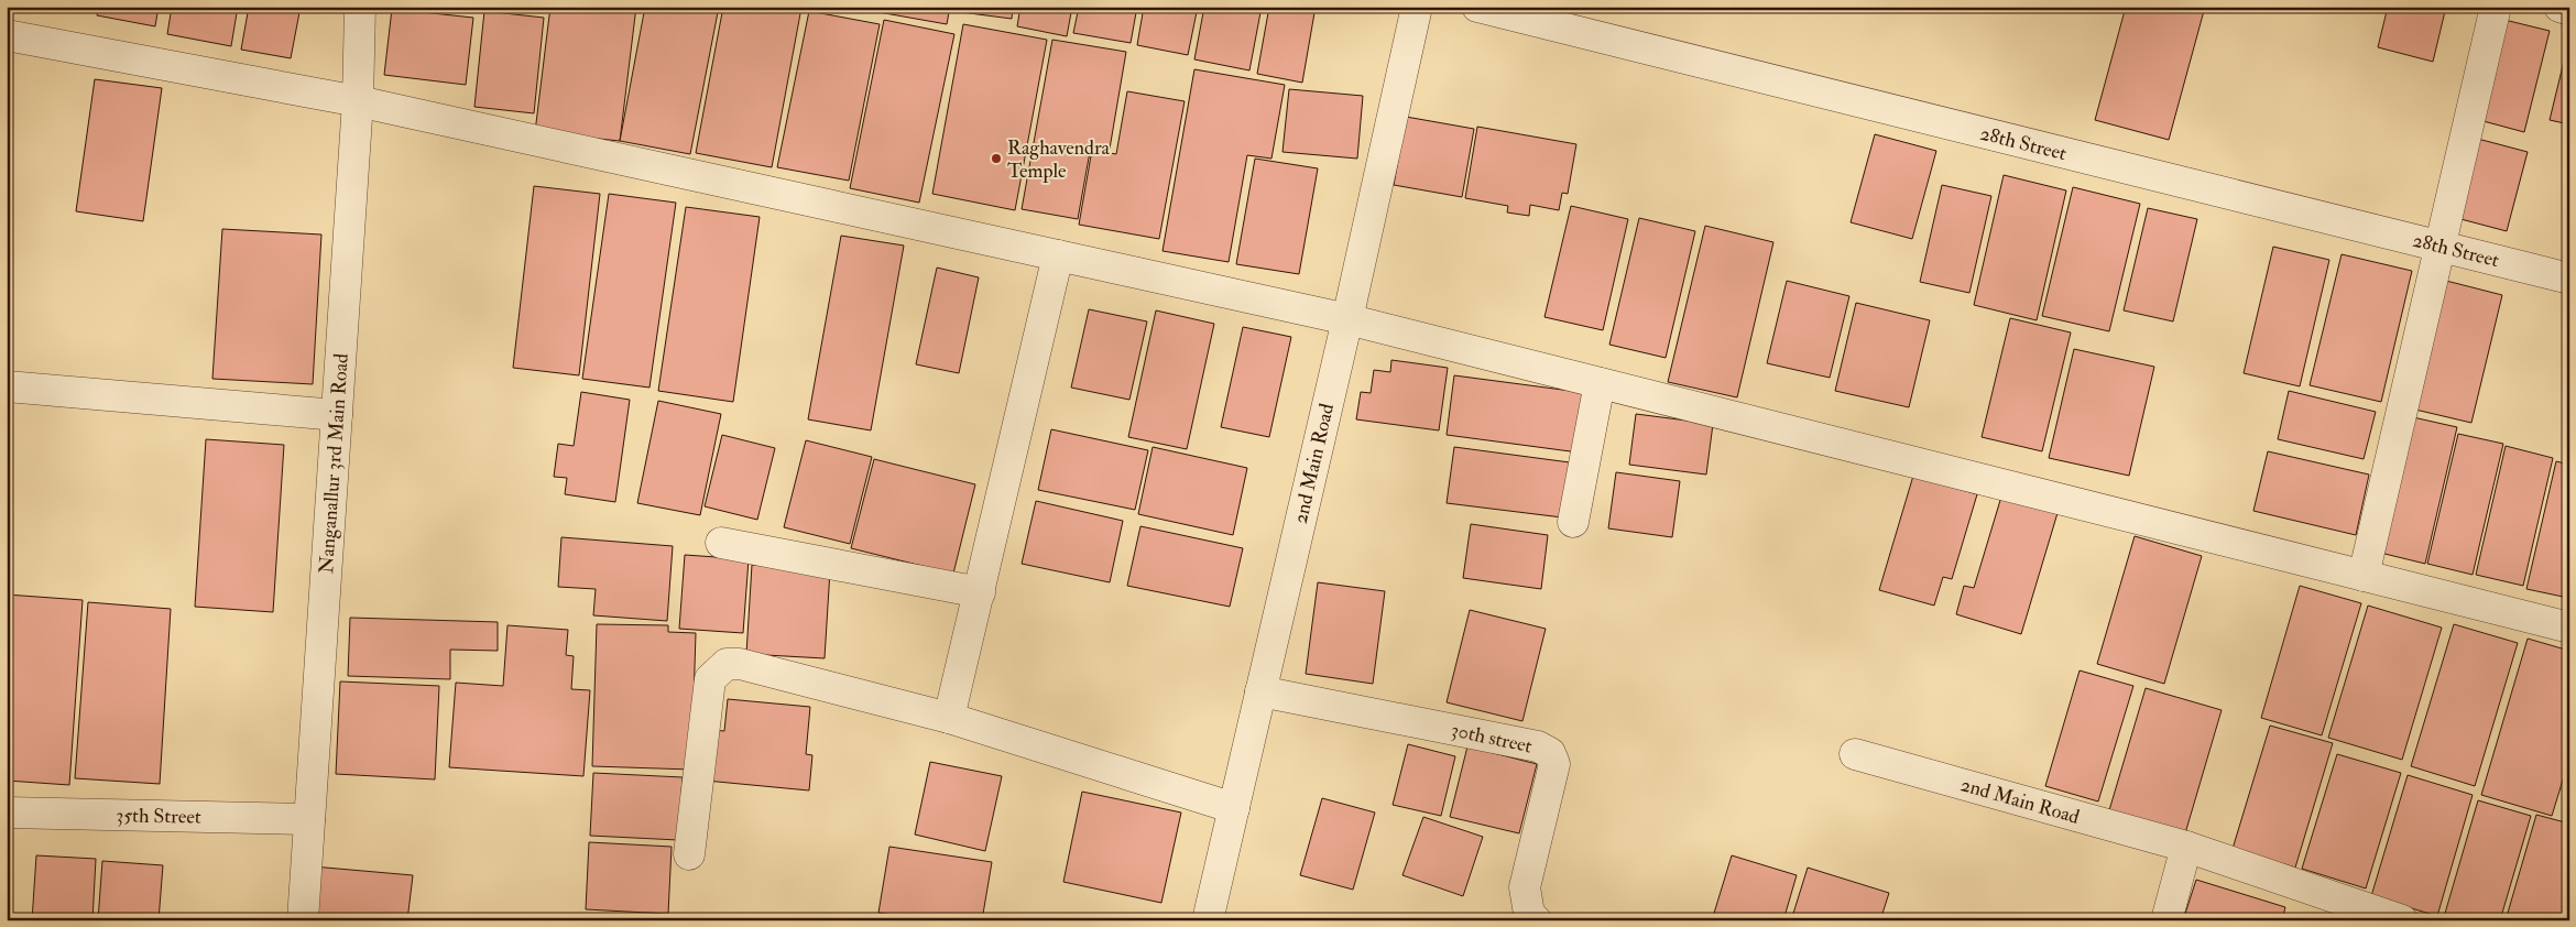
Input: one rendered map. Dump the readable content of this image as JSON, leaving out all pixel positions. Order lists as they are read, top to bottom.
{
  "streets": {
    "street": [
      "28th Street",
      "Nanganallur 3rd Main Road",
      "2nd Main Road",
      "30th street",
      "35th Street"
    ]
  },
  "crossings": [
    ["Nanganallur 3rd Main Road", "35th Street"],
    ["2nd Main Road", "30th street"]
  ],
  "places": ["Raghavendra Temple"]
}
